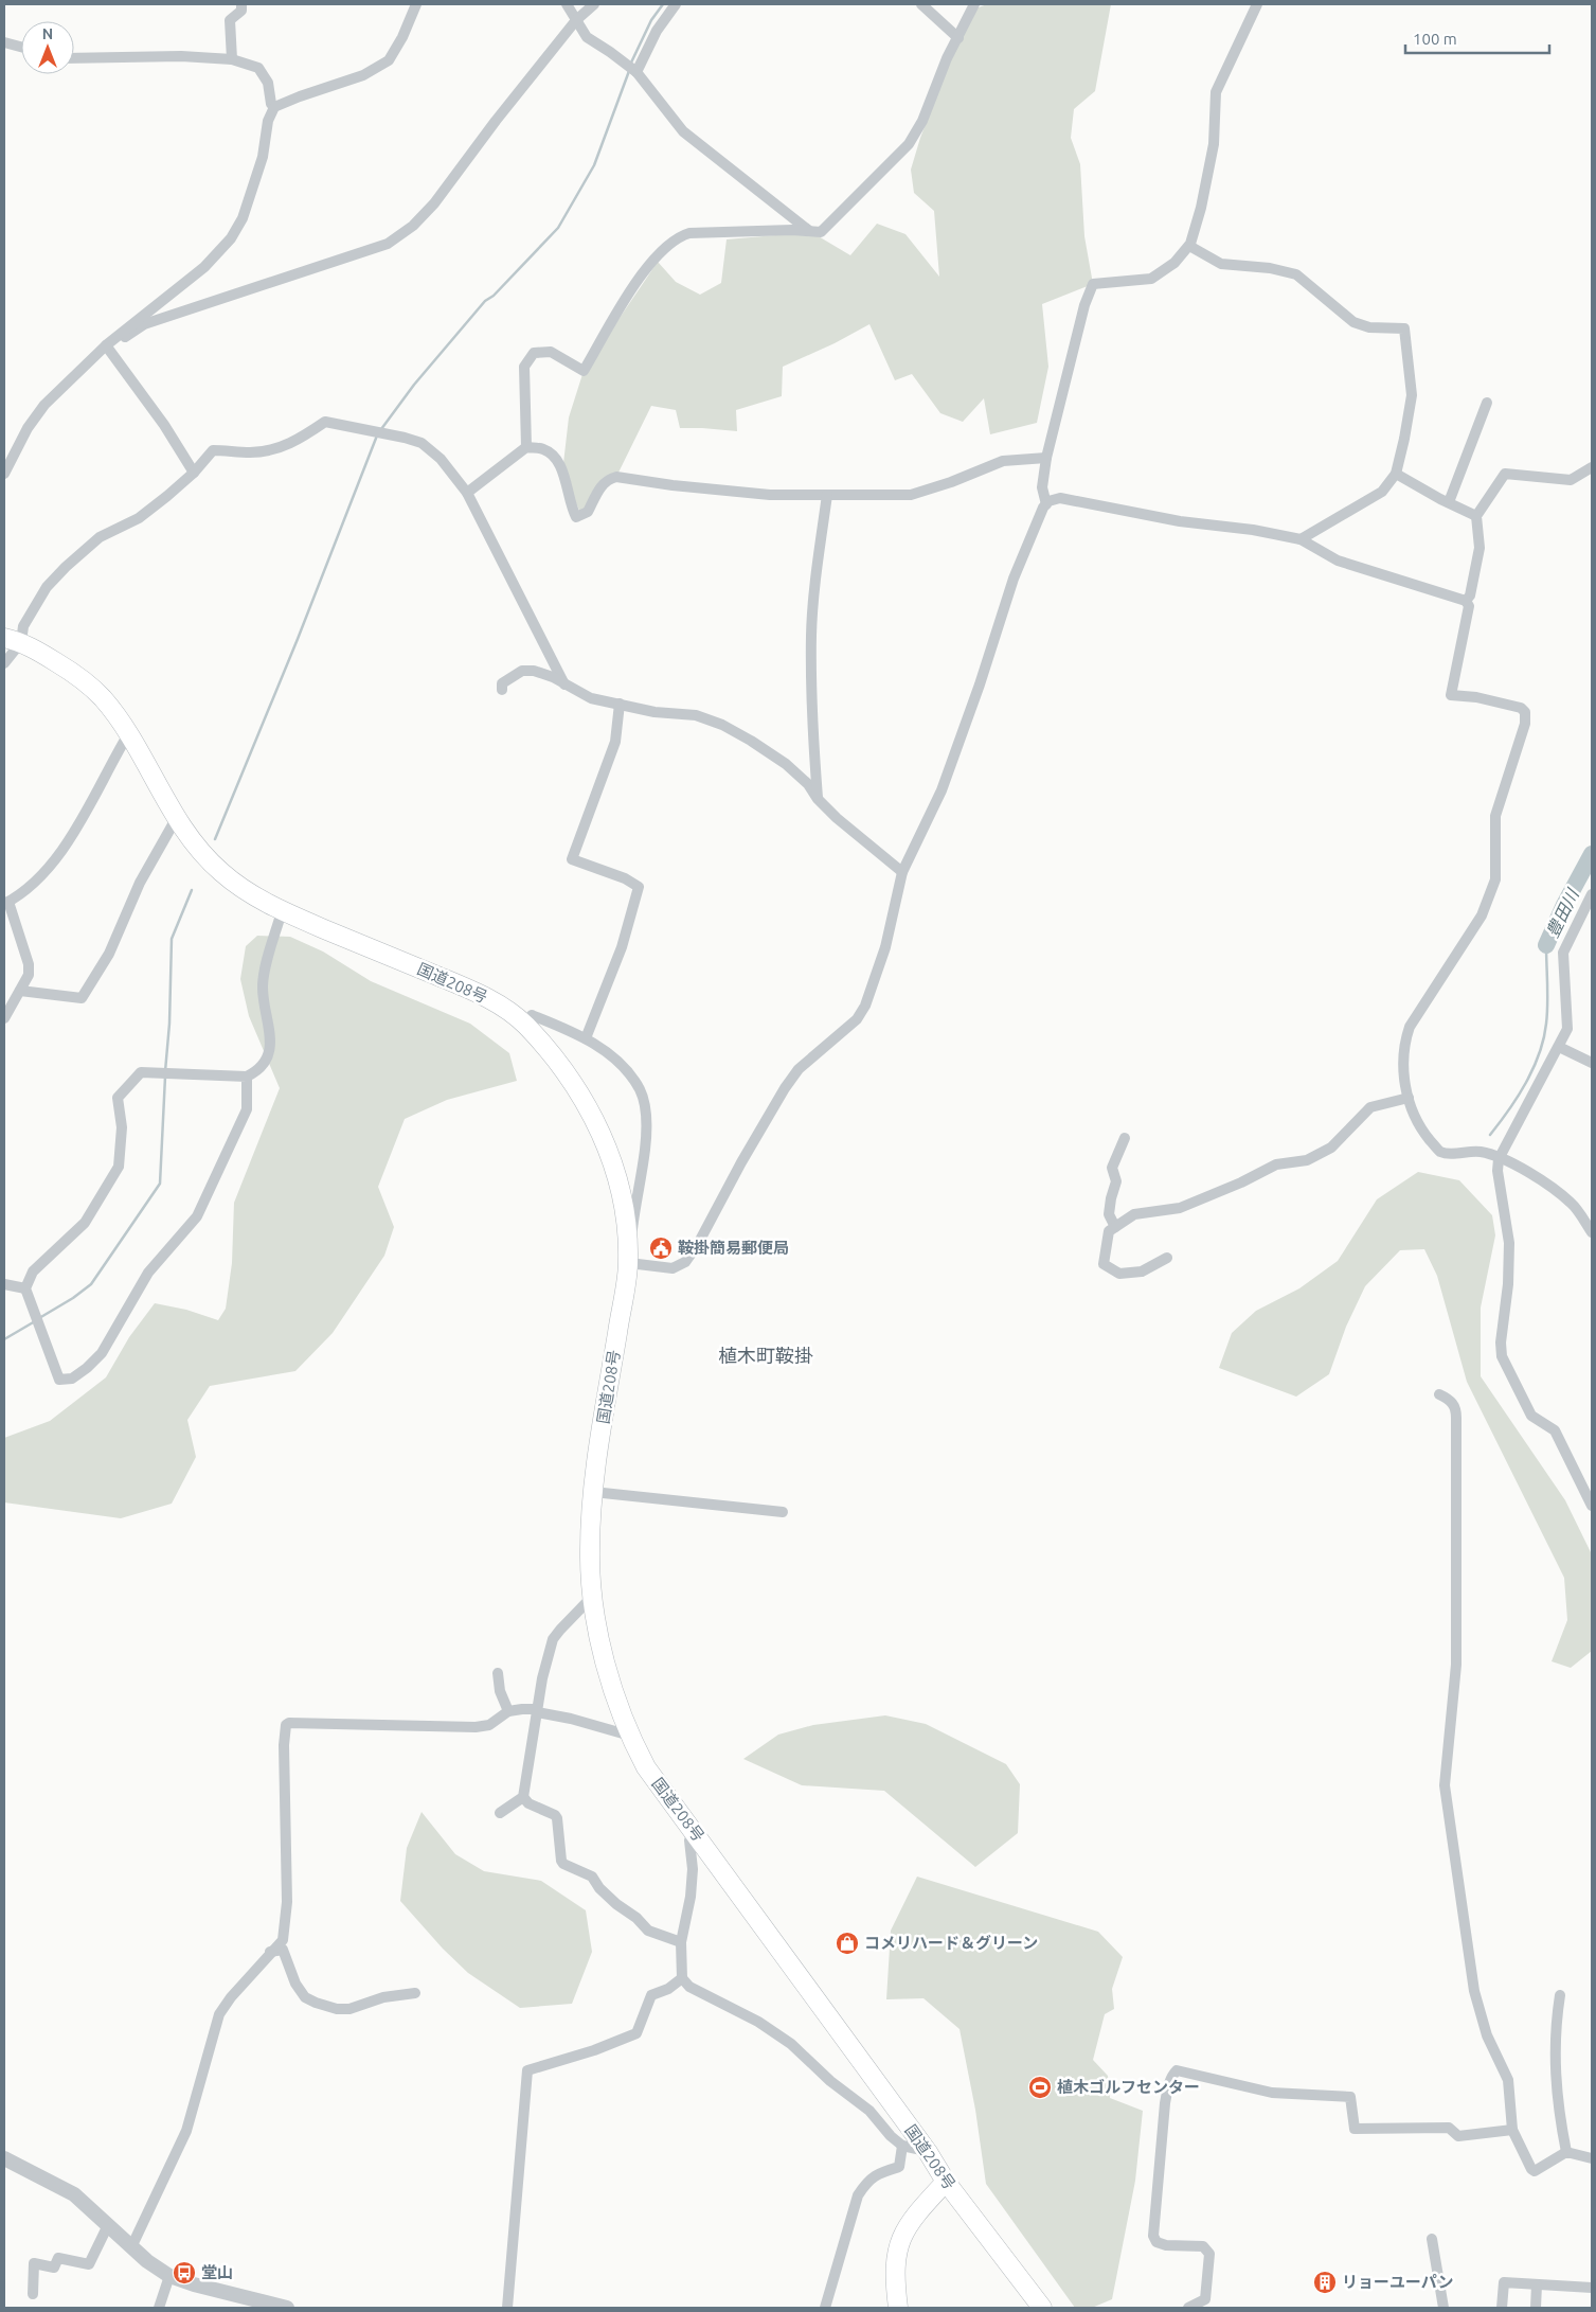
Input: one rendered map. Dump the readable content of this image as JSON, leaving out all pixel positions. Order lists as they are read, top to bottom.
{
  "streets": {
    "highway": ["国道208号"]
  },
  "districts": ["植木町鞍掛"],
  "water": ["豊田川"],
  "places": {
    "public building": ["鞍掛簡易郵便局"],
    "shop": ["コメリハード＆グリーン"],
    "sports": ["植木ゴルフセンター"],
    "bus stop": ["堂山"],
    "building": ["リョーユーパン"]
  },
  "scale_bar": "100 m",
  "north": "top"
}
